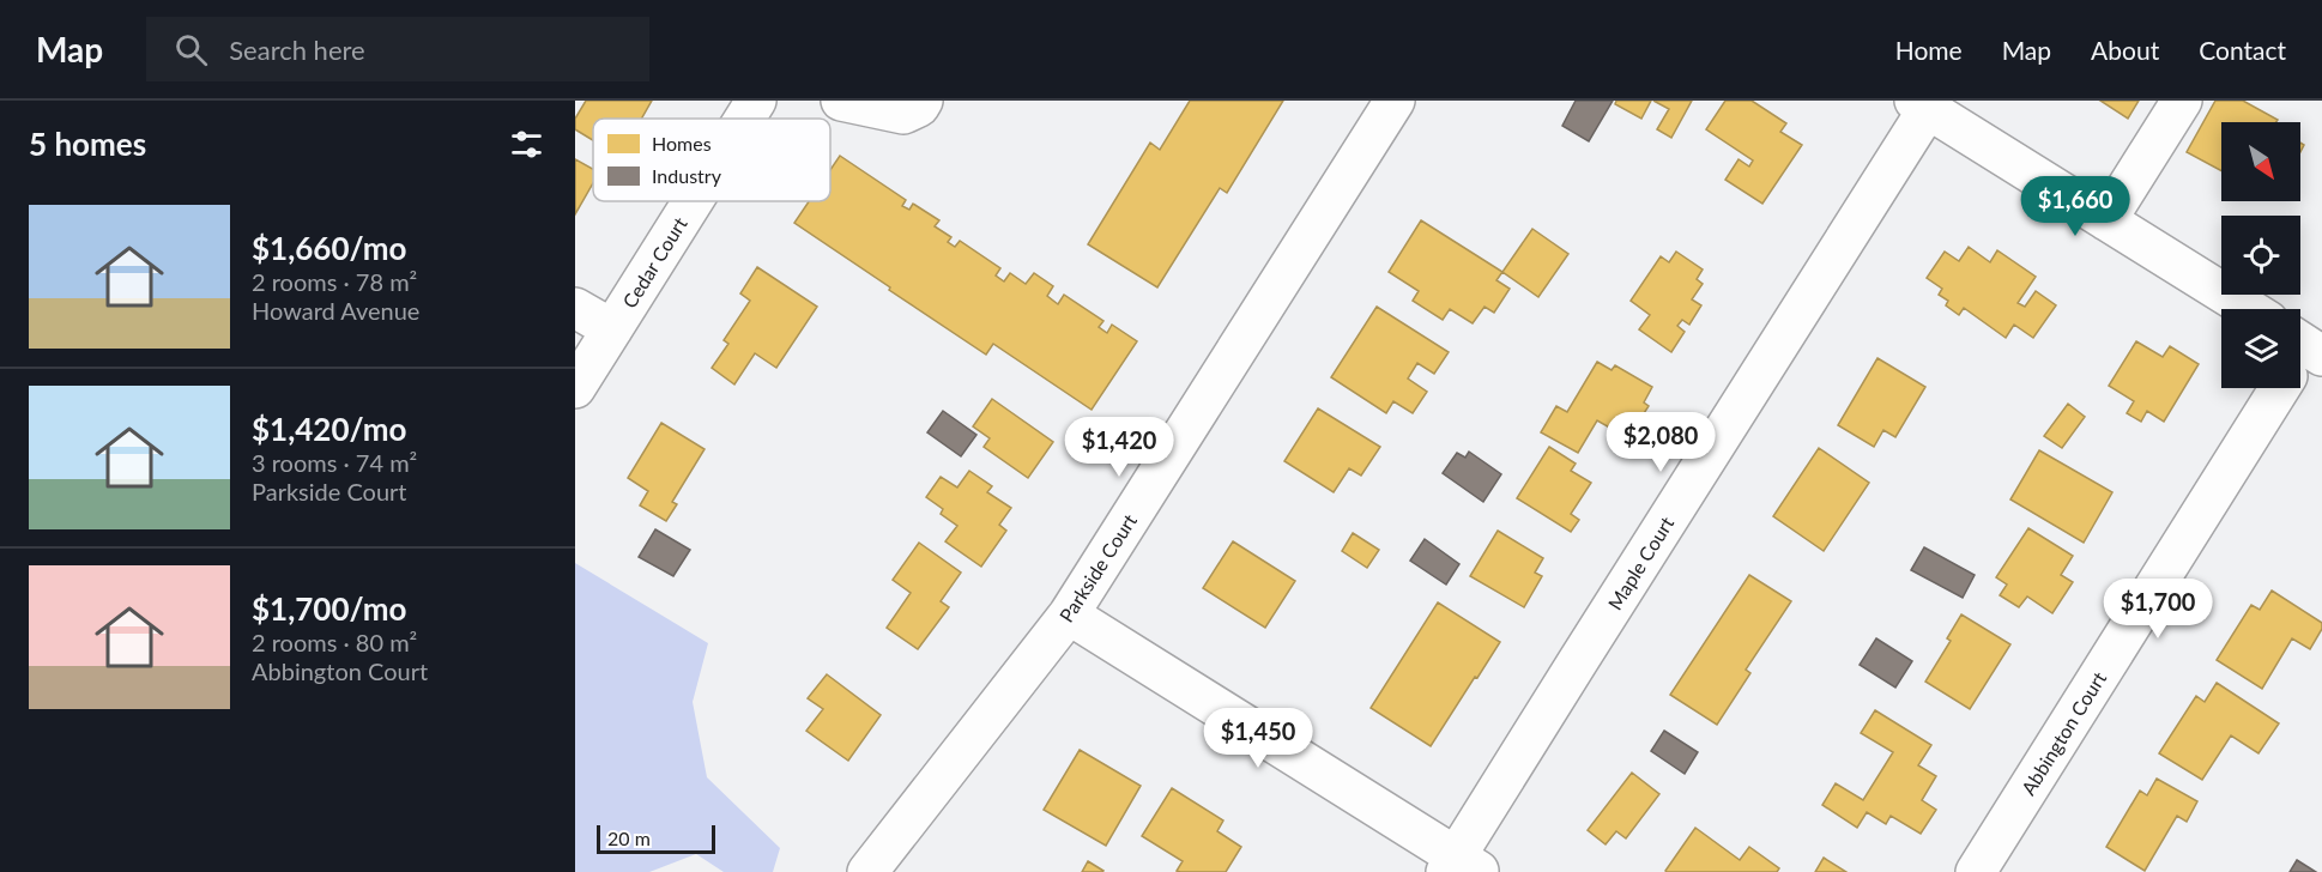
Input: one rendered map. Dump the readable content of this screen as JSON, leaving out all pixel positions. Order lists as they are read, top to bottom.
{
  "streets": {
    "street": [
      "Cedar Court",
      "Maple Court",
      "Parkside Court",
      "Abbington Court"
    ]
  },
  "legend": ["Homes", "Industry"],
  "scale_bar": "20 m",
  "north": "bottom right",
  "page": {
    "header": "Map",
    "search": "Search here",
    "nav": [
      "Home",
      "Map",
      "About",
      "Contact"
    ],
    "heading": "5 homes",
    "price": [
      "$1,660",
      "$2,080",
      "$1,420",
      "$1,700",
      "$1,450"
    ],
    "list": [
      {
        "name": "$1,660/mo",
        "note": "2 rooms · 78 m² · Howard Avenue"
      },
      {
        "name": "$1,420/mo",
        "note": "3 rooms · 74 m² · Parkside Court"
      },
      {
        "name": "$1,700/mo",
        "note": "2 rooms · 80 m² · Abbington Court"
      }
    ],
    "scale": "20 m"
  }
}
